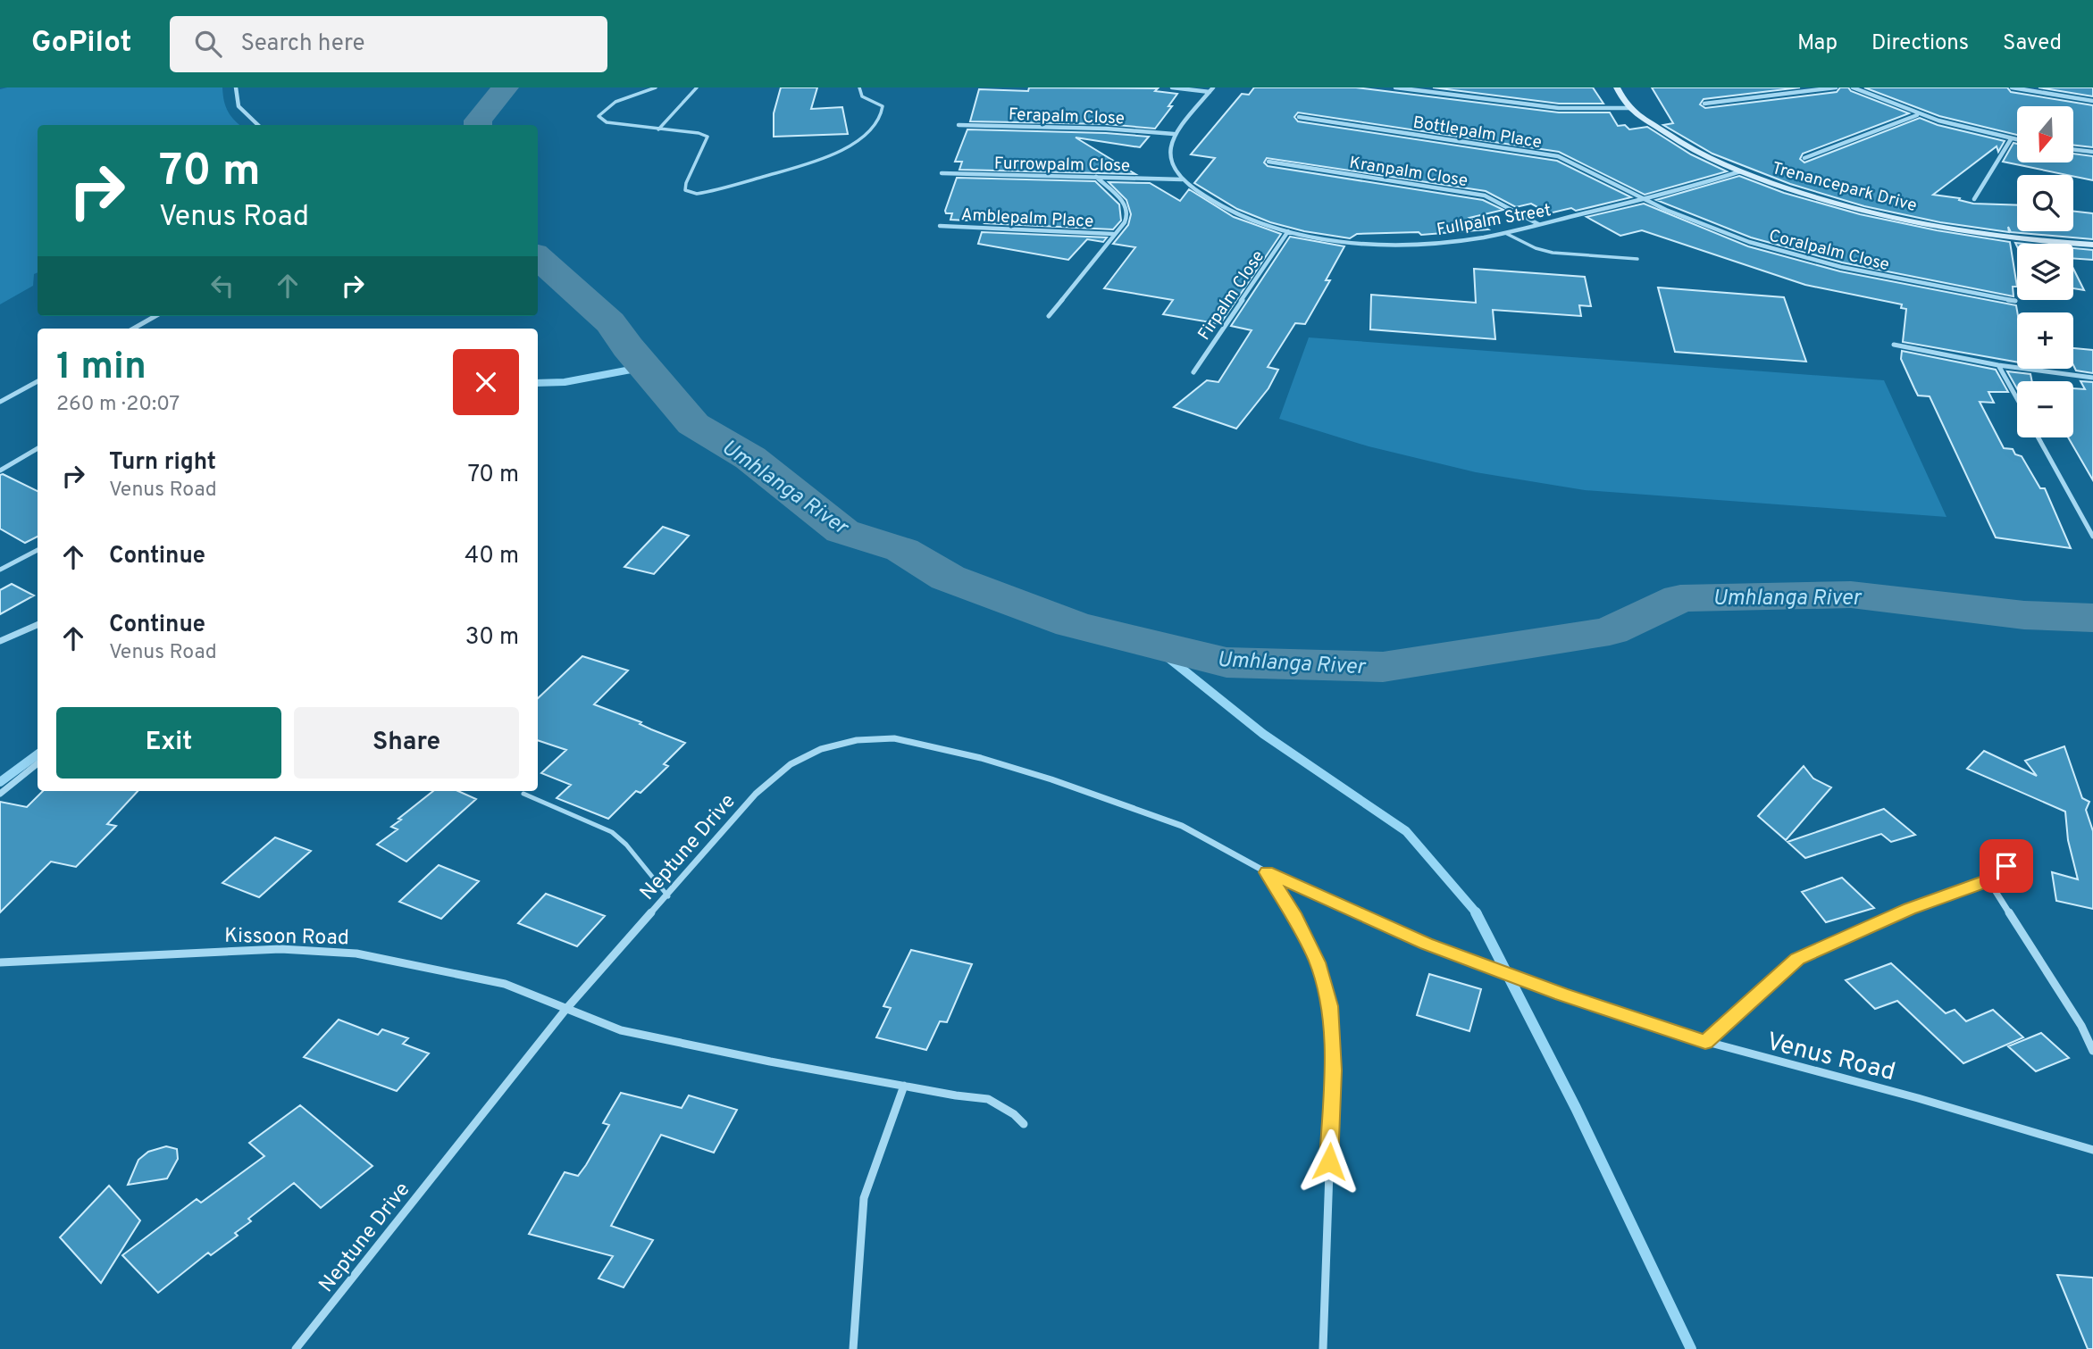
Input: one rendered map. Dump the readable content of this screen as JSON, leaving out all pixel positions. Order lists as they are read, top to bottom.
{
  "streets": {
    "street": [
      "Ferapalm Close",
      "Bottlepalm Place",
      "Furrowpalm Close",
      "Kranpalm Close",
      "Trenancepark Drive",
      "Amblepalm Place",
      "Fullpalm Street",
      "Coralpalm Close",
      "Firpalm Close",
      "Neptune Drive",
      "Kissoon Road",
      "Venus Road"
    ]
  },
  "crossings": [
    ["Bottlepalm Place", "Fullpalm Street"],
    ["Bottlepalm Place", "Coralpalm Close"],
    ["Furrowpalm Close", "Amblepalm Place"],
    ["Furrowpalm Close", "Fullpalm Street"],
    ["Kranpalm Close", "Fullpalm Street"],
    ["Trenancepark Drive", "Fullpalm Street"],
    ["Fullpalm Street", "Coralpalm Close"],
    ["Fullpalm Street", "Firpalm Close"],
    ["Neptune Drive", "Kissoon Road"],
    ["Neptune Drive", "Venus Road"]
  ],
  "water": ["Umhlanga River"],
  "north": "bottom",
  "page": {
    "header": "GoPilot",
    "search": "Search here",
    "nav": ["Map", "Directions", "Saved"],
    "map_buttons": ["+", "−"],
    "turn": ["70 m", "Venus Road"],
    "heading": ["1 min", "260 m · 20:07"],
    "list": [
      {
        "name": "Turn right",
        "note": "Venus Road",
        "value": "70 m"
      },
      {
        "name": "Continue",
        "value": "40 m"
      },
      {
        "name": "Continue",
        "note": "Venus Road",
        "value": "30 m"
      }
    ],
    "buttons": ["Exit", "Share"]
  }
}
